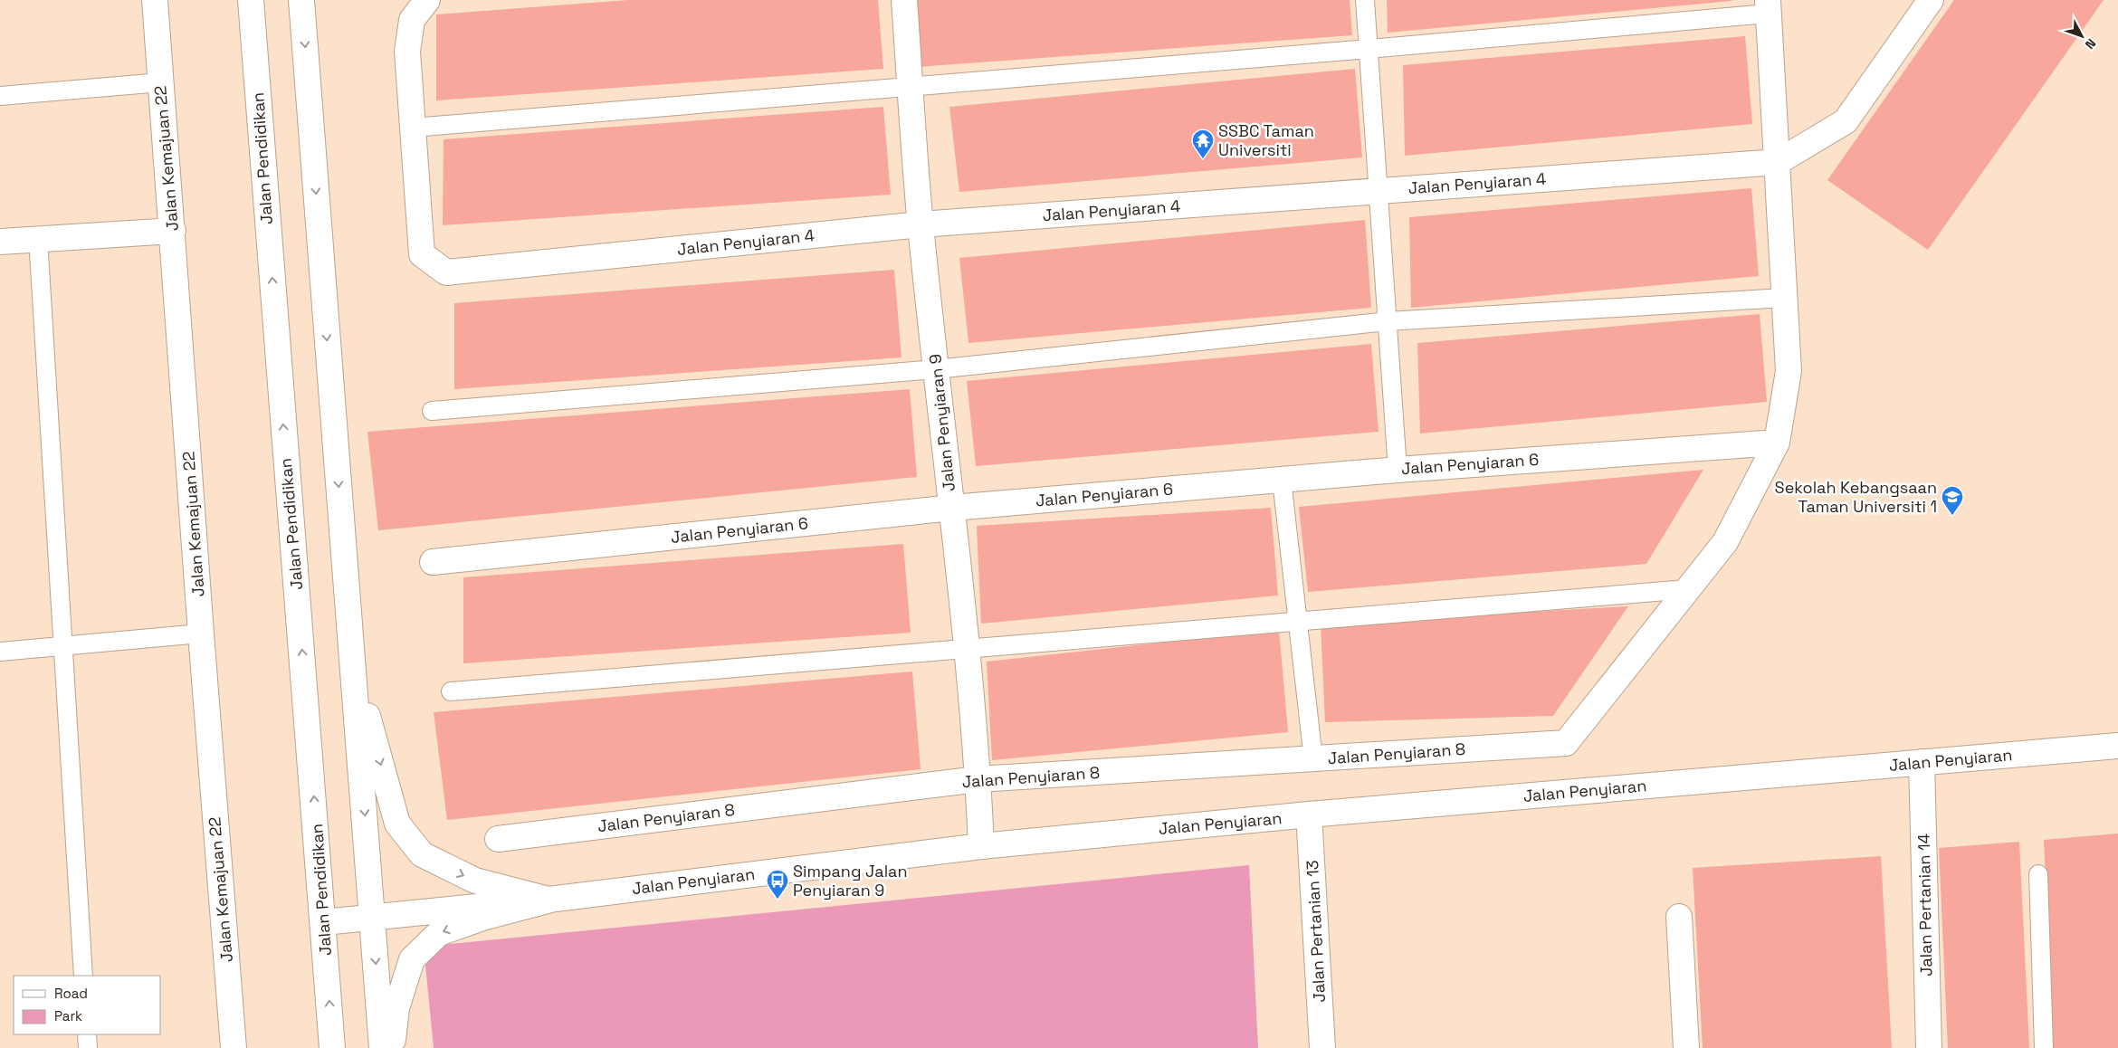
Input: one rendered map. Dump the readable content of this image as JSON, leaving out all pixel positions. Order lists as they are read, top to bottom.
{
  "streets": {
    "street": [
      "Jalan Kemajuan 22",
      "Jalan Pendidikan",
      "Jalan Penyiaran 4",
      "Jalan Penyiaran 9",
      "Jalan Penyiaran 6",
      "Jalan Penyiaran 8",
      "Jalan Penyiaran",
      "Jalan Pertanian 14",
      "Jalan Pertanian 13"
    ]
  },
  "crossings": [
    ["Jalan Pendidikan", "Jalan Penyiaran"],
    ["Jalan Penyiaran 4", "Jalan Penyiaran 9"],
    ["Jalan Penyiaran 9", "Jalan Penyiaran 6"],
    ["Jalan Penyiaran 9", "Jalan Penyiaran 8"],
    ["Jalan Penyiaran 9", "Jalan Penyiaran"],
    ["Jalan Penyiaran", "Jalan Pertanian 14"],
    ["Jalan Penyiaran", "Jalan Pertanian 13"]
  ],
  "places": {
    "temple": ["SSBC Taman Universiti"],
    "school or university": ["Sekolah Kebangsaan Taman Universiti 1"],
    "bus stop": ["Simpang Jalan Penyiaran 9"]
  },
  "legend": ["Road", "Park"],
  "north": "bottom right"
}
